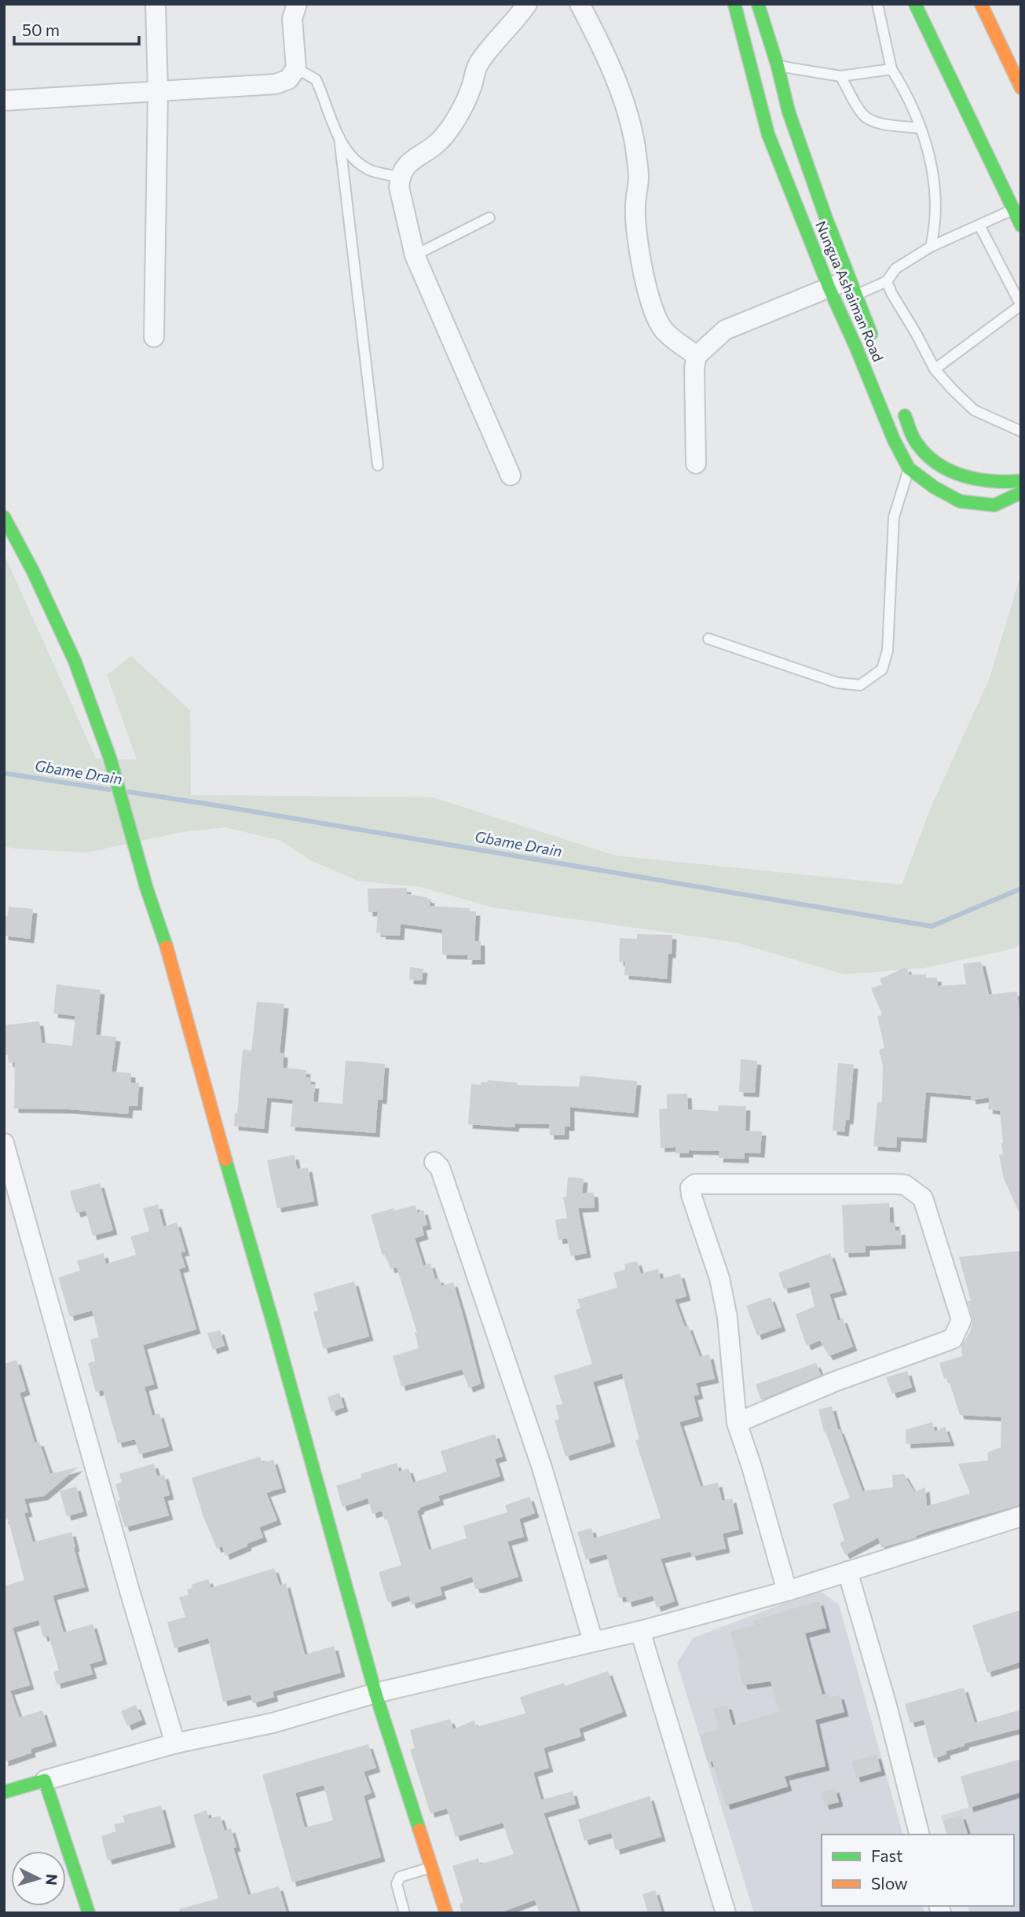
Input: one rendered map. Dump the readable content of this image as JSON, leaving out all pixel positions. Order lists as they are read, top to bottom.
{
  "streets": {
    "main road": ["Nungua Ashaiman Road"]
  },
  "water": ["Gbame Drain"],
  "legend": ["Fast", "Slow"],
  "scale_bar": "50 m",
  "north": "right"
}
